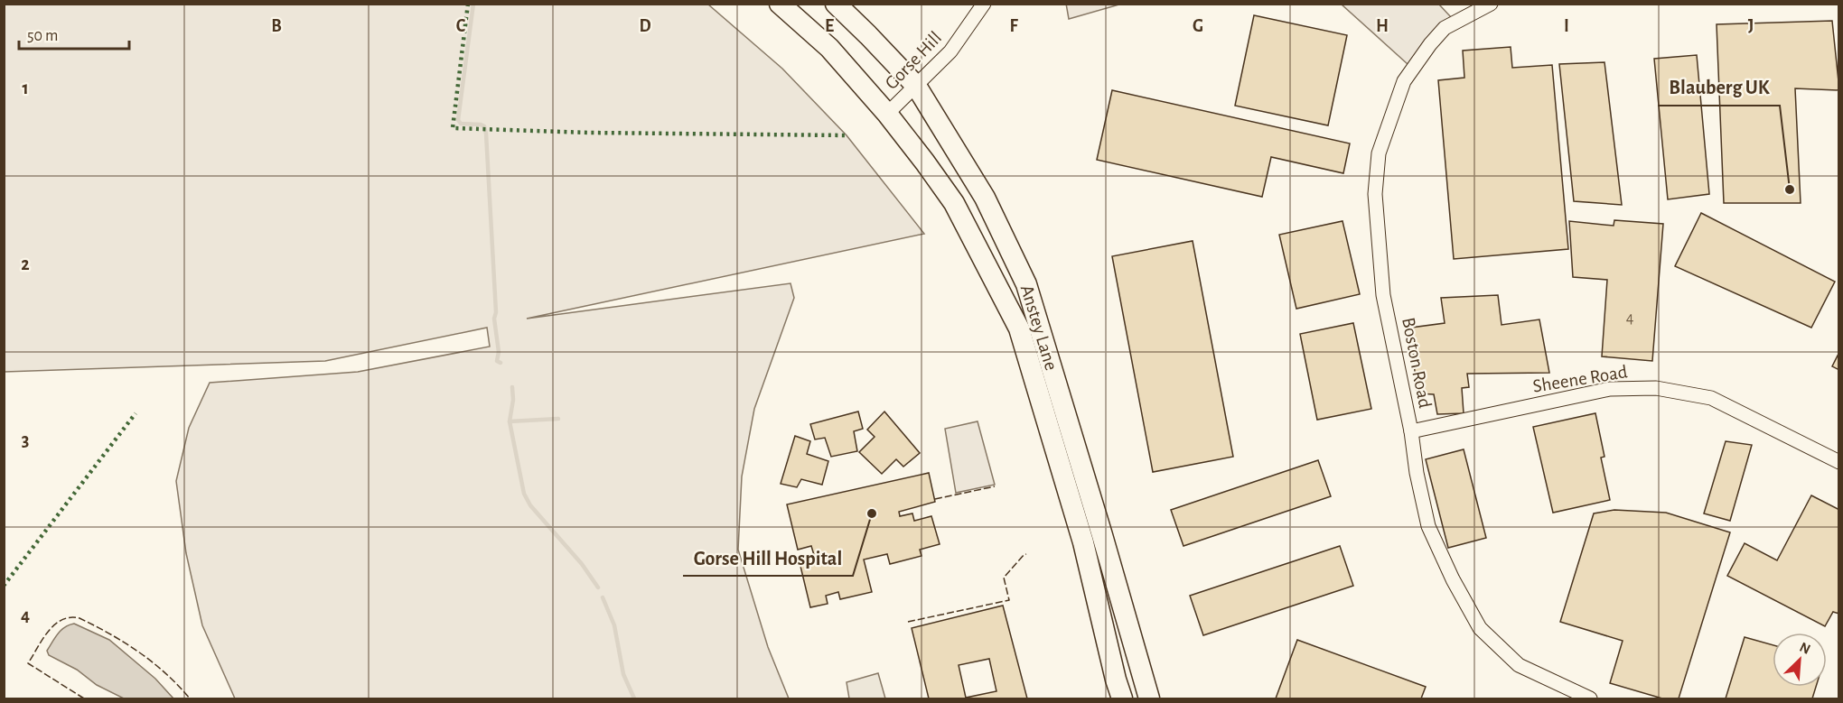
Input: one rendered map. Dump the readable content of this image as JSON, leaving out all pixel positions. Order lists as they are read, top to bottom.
{
  "streets": {
    "main road": ["Anstey Lane"],
    "street": ["Gorse Hill", "Boston Road", "Sheene Road"]
  },
  "crossings": [
    ["Gorse Hill", "Anstey Lane"],
    ["Boston Road", "Sheene Road"]
  ],
  "places": ["Blauberg UK", "Gorse Hill Hospital"],
  "house_numbers": ["4"],
  "scale_bar": "50 m",
  "north": "top right",
  "grid": {
    "columns": [
      "B",
      "C",
      "D",
      "E",
      "F",
      "G",
      "H",
      "I",
      "J"
    ],
    "rows": [
      "1",
      "2",
      "3",
      "4"
    ]
  }
}
